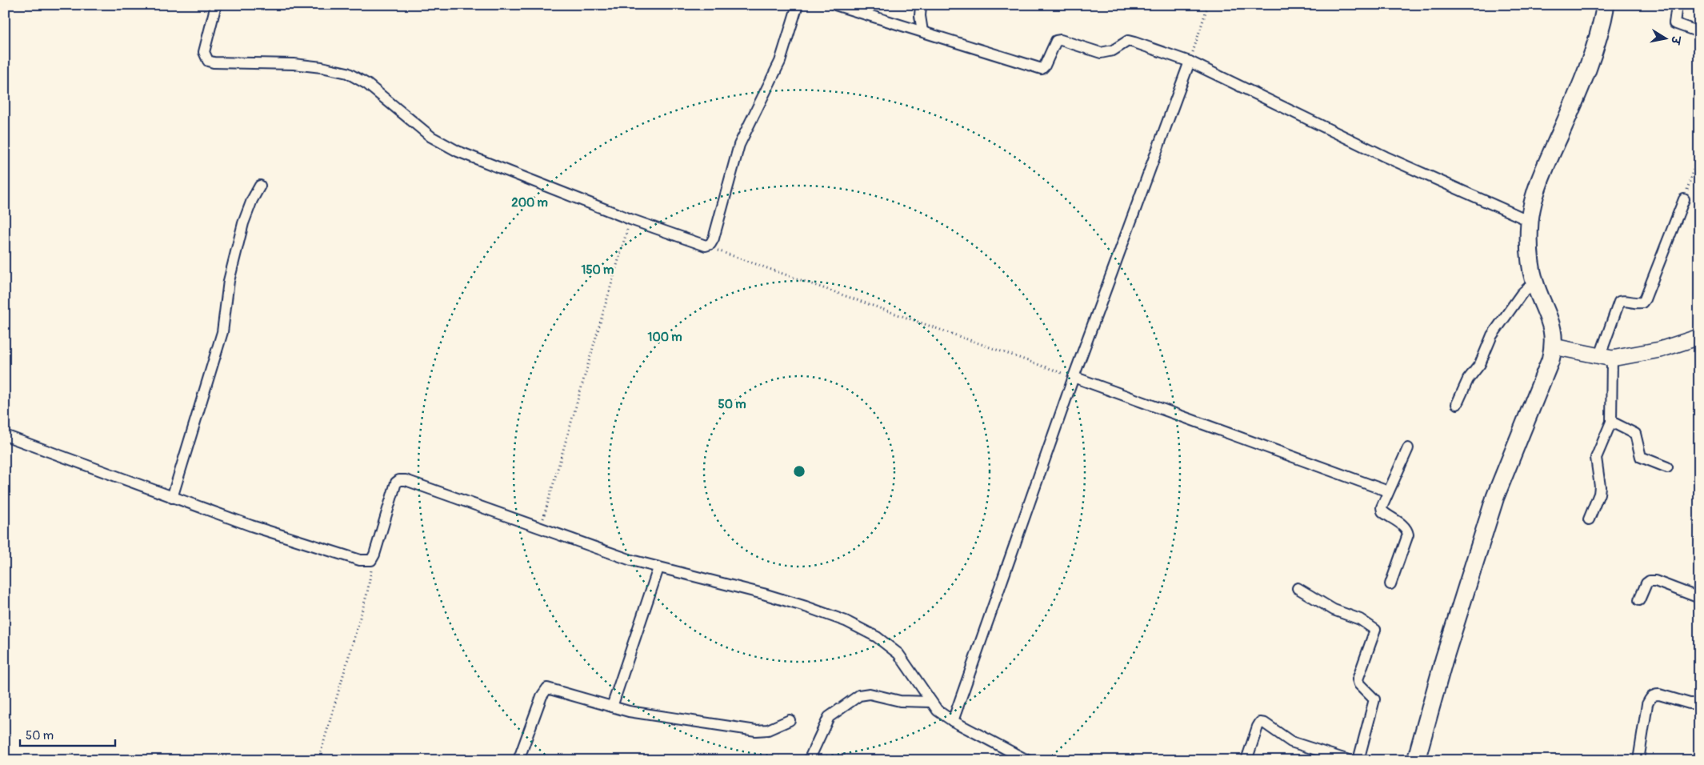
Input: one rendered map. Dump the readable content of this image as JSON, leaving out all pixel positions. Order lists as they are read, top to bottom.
{
  "scale_bar": "50 m",
  "north": "right",
  "rings": [
    "200 m",
    "150 m",
    "100 m",
    "50 m"
  ]
}
